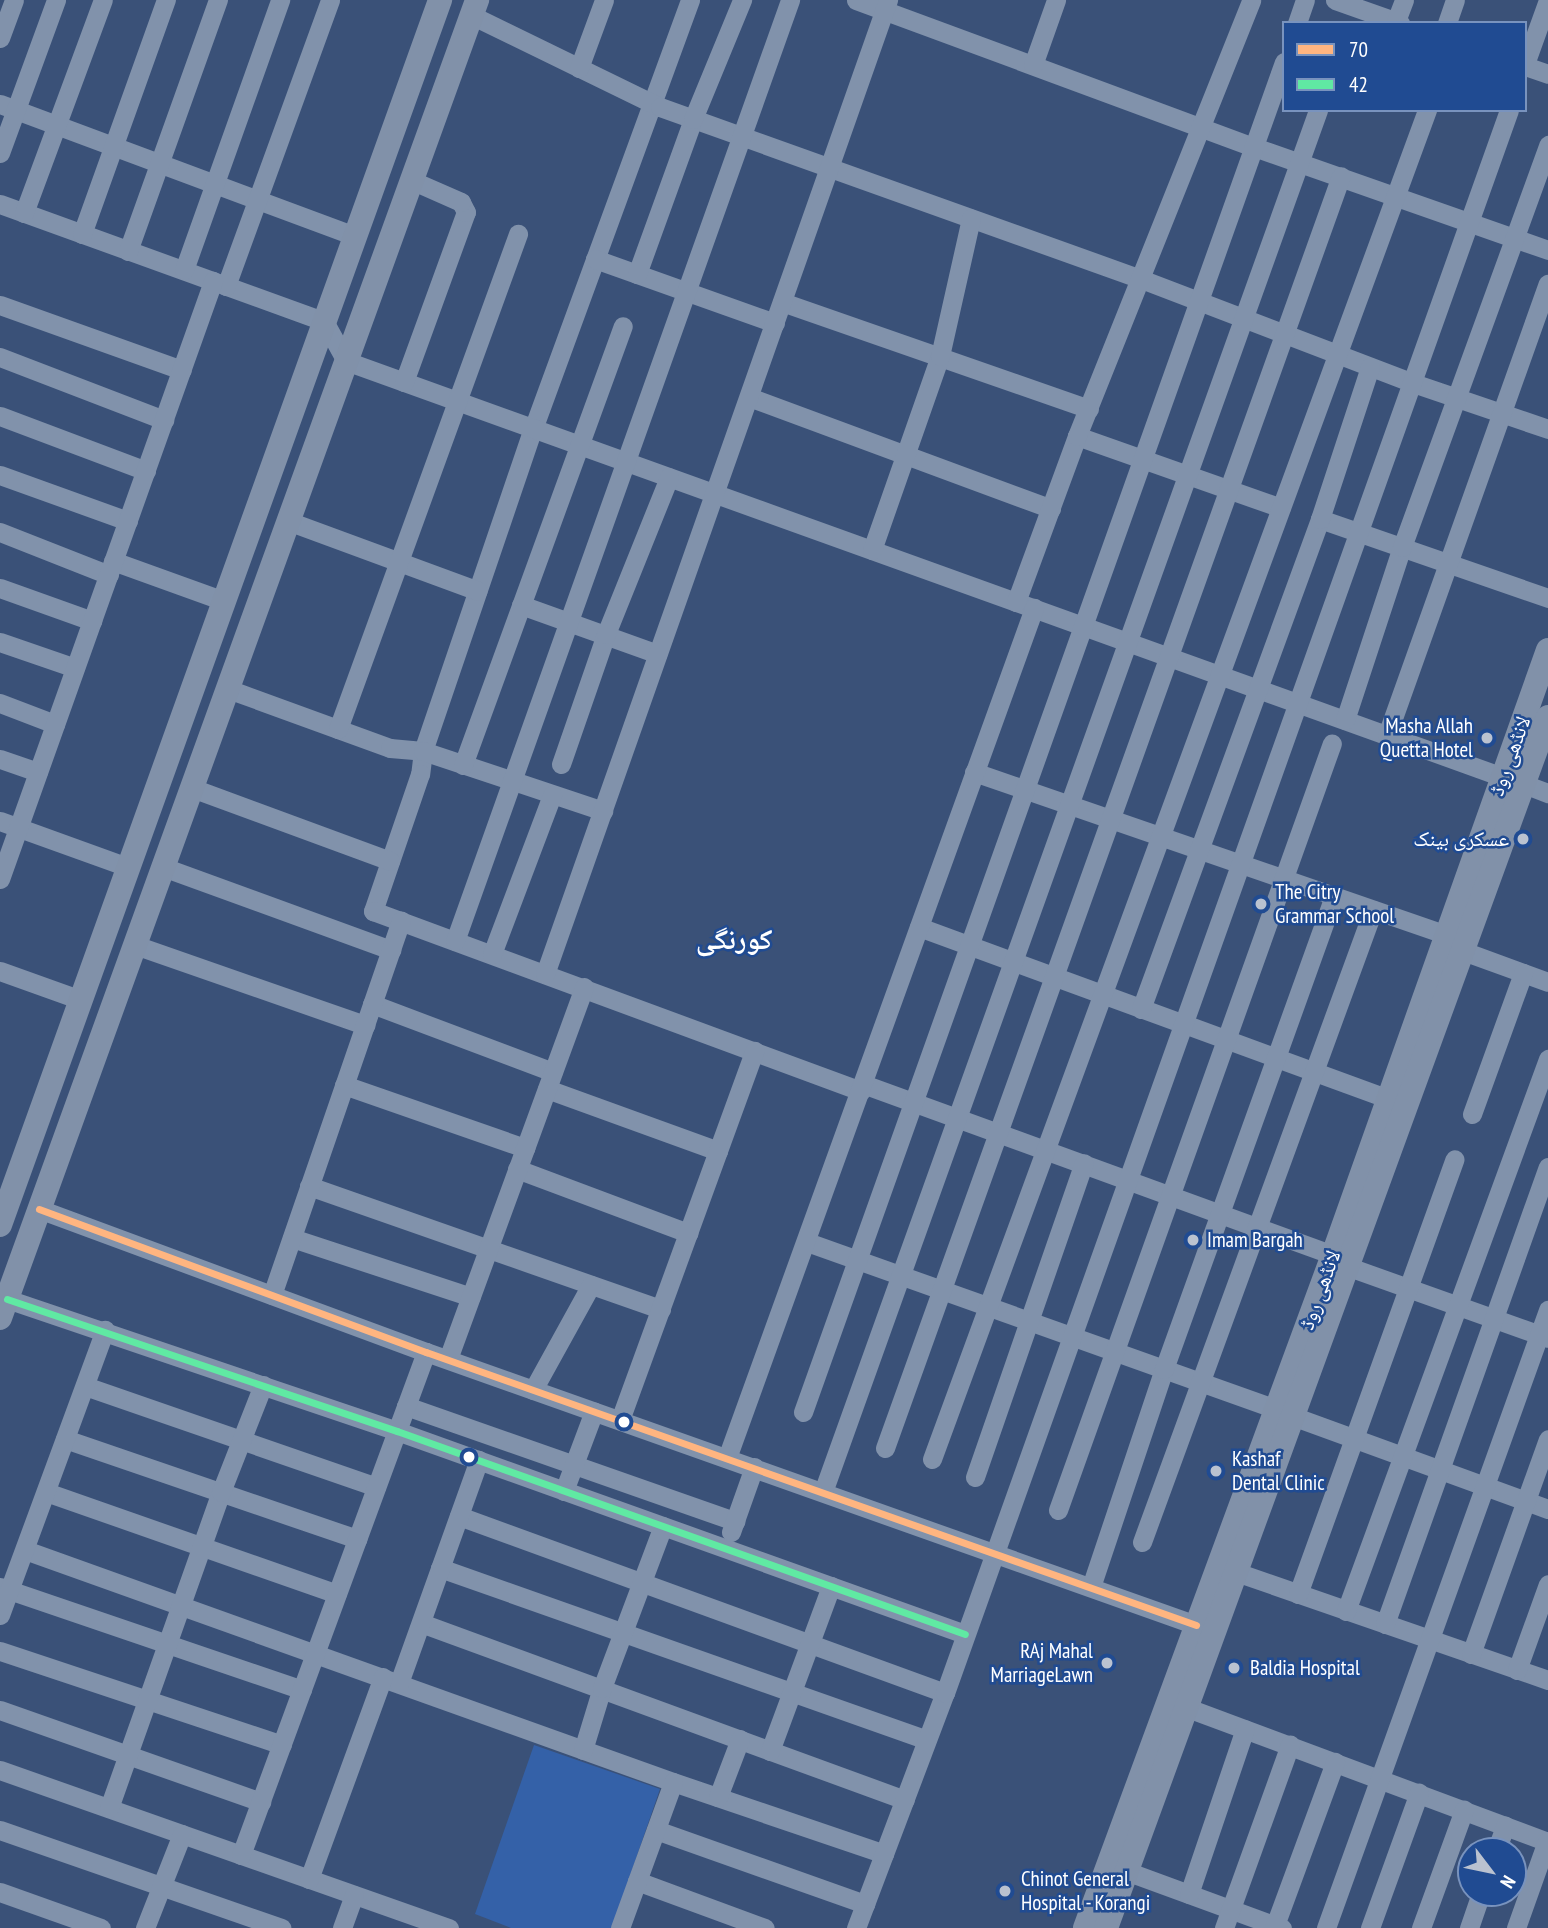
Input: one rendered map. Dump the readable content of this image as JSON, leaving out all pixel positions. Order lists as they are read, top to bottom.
{
  "streets": {
    "main road": ["لانڈھی روڈ"]
  },
  "districts": ["کورنگی"],
  "places": [
    "Masha Allah Quetta Hotel",
    "عسکری بینک",
    "The Citry Grammar School",
    "Imam Bargah",
    "Kashaf Dental Clinic",
    "RAj Mahal MarriageLawn",
    "Baldia Hospital",
    "Chinot General Hospital - Korangi"
  ],
  "lines": ["transit line 70", "transit line 42"],
  "legend": ["70", "42"],
  "north": "bottom right"
}
